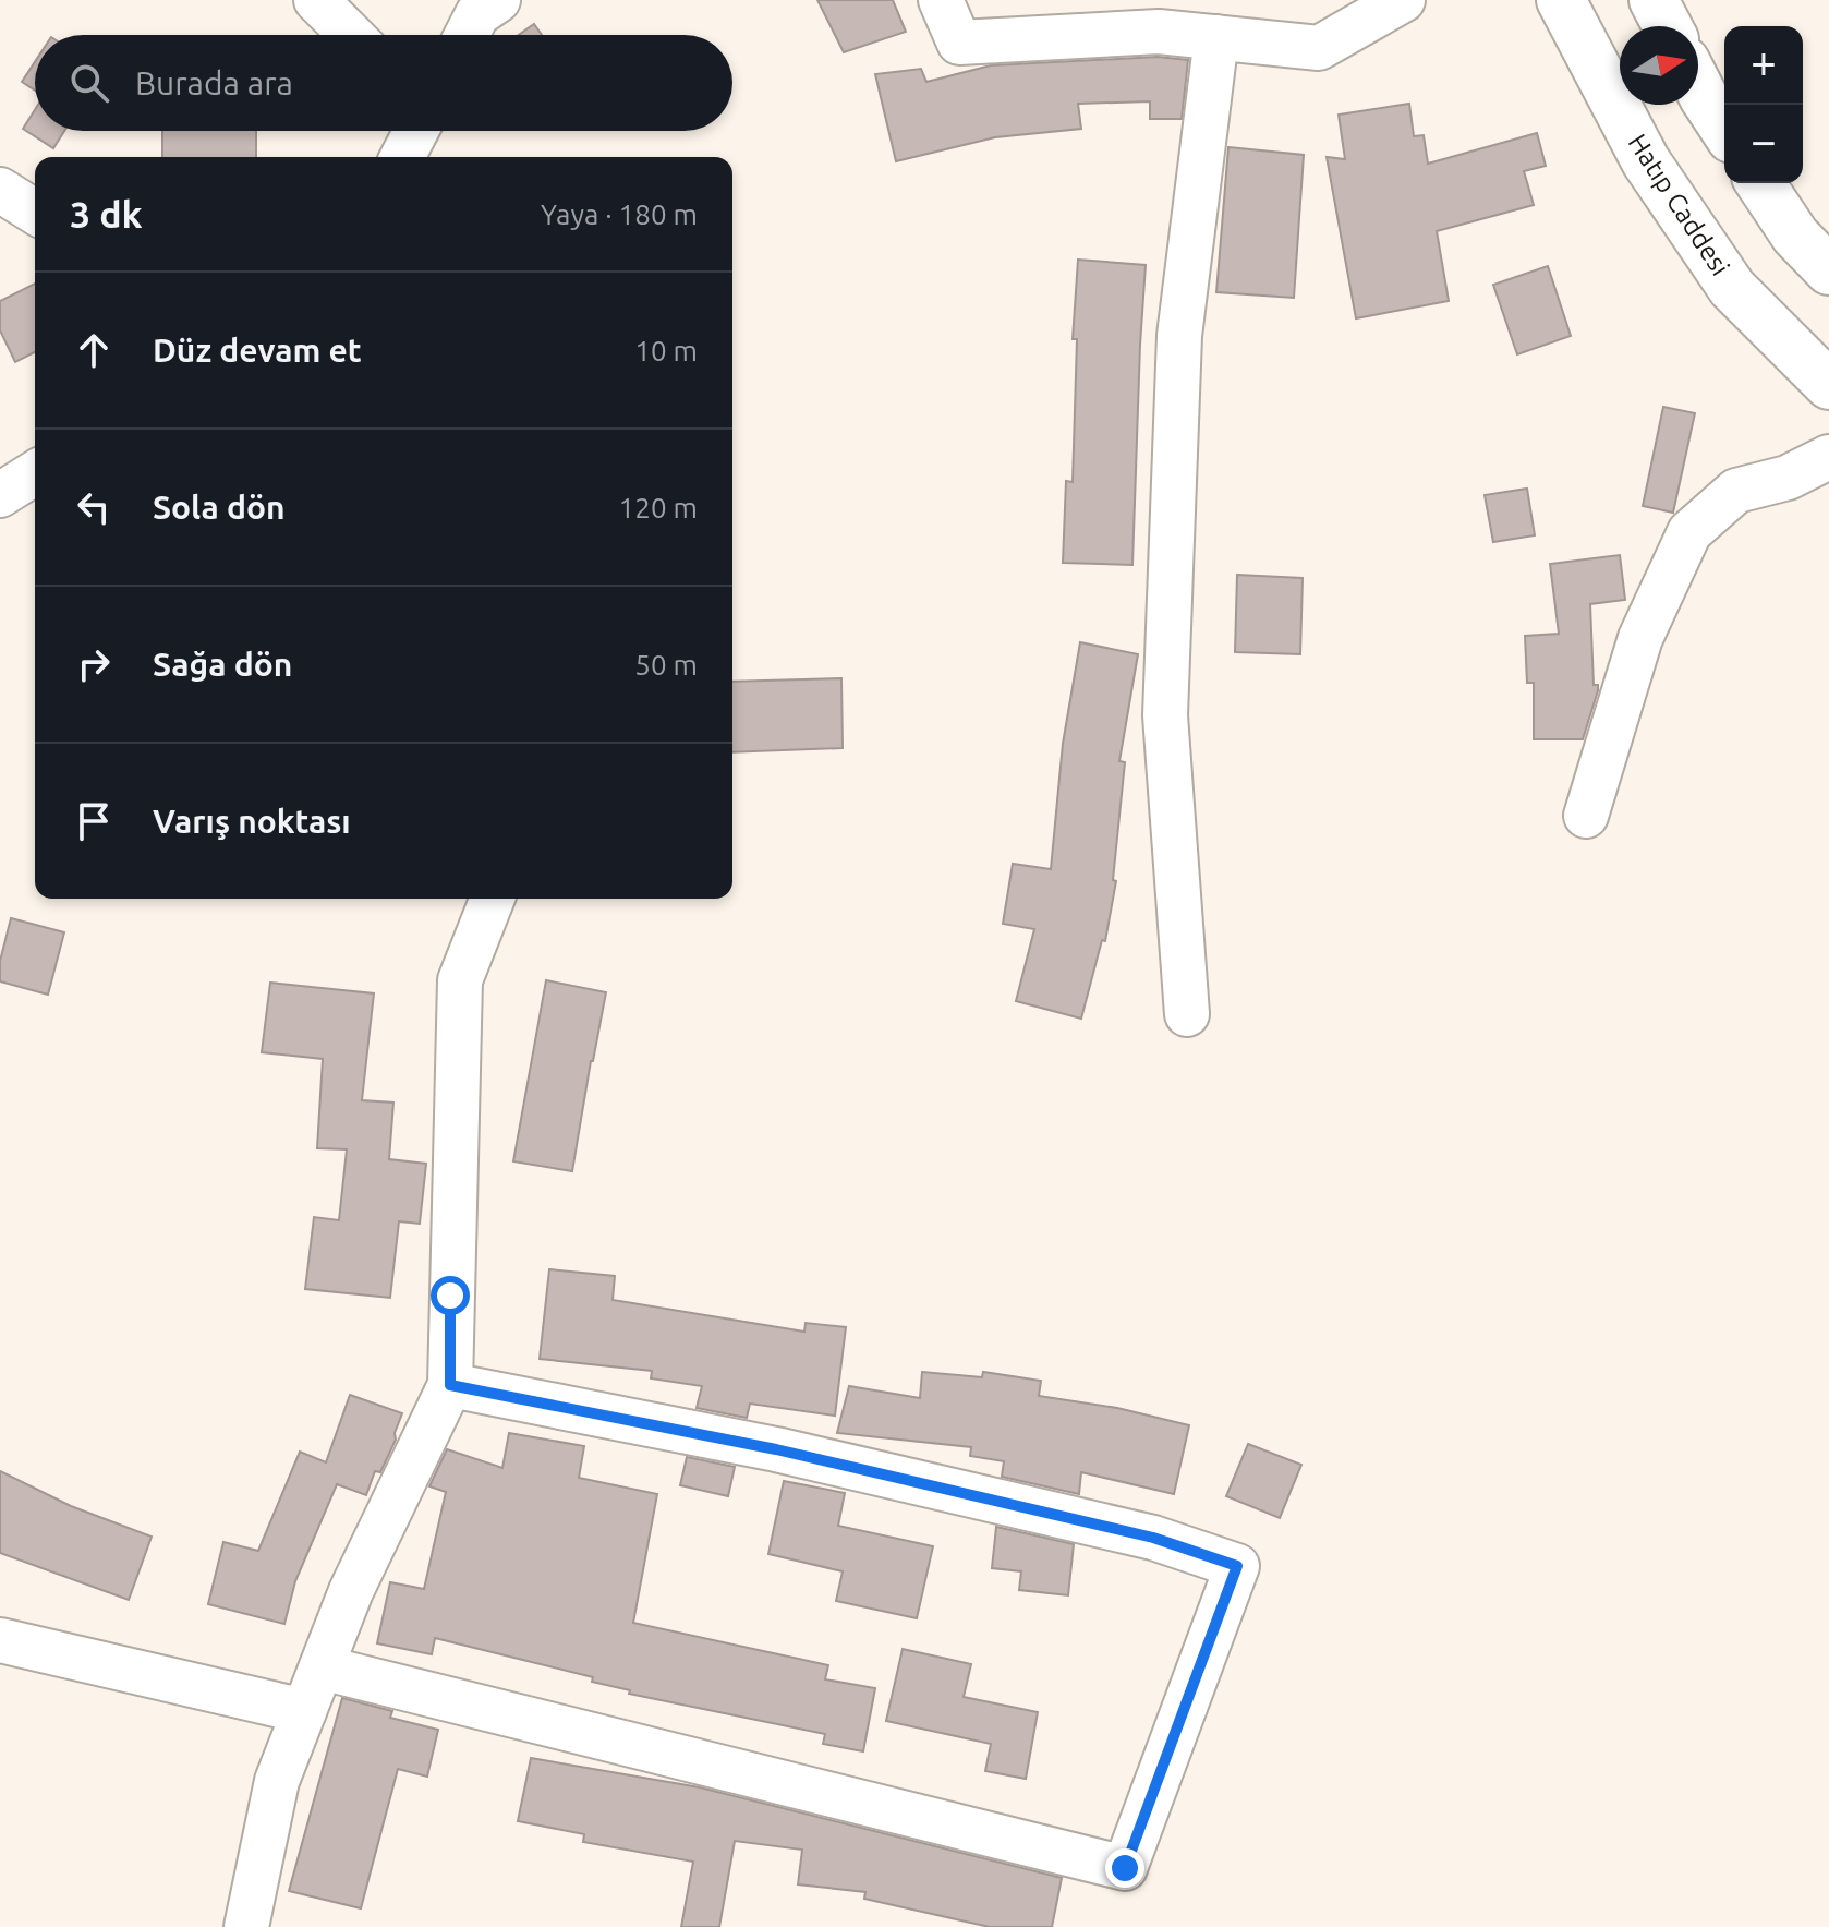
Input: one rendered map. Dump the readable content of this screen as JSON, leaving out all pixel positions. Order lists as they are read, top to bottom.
{
  "streets": {
    "main road": ["Hatıp Caddesi"]
  },
  "north": "right",
  "page": {
    "map_buttons": ["+", "−"],
    "search": "Burada ara",
    "heading": ["3 dk", "Yaya · 180 m"],
    "list": [
      ["Düz devam et", "10 m"],
      ["Sola dön", "120 m"],
      ["Sağa dön", "50 m"],
      "Varış noktası"
    ]
  }
}
